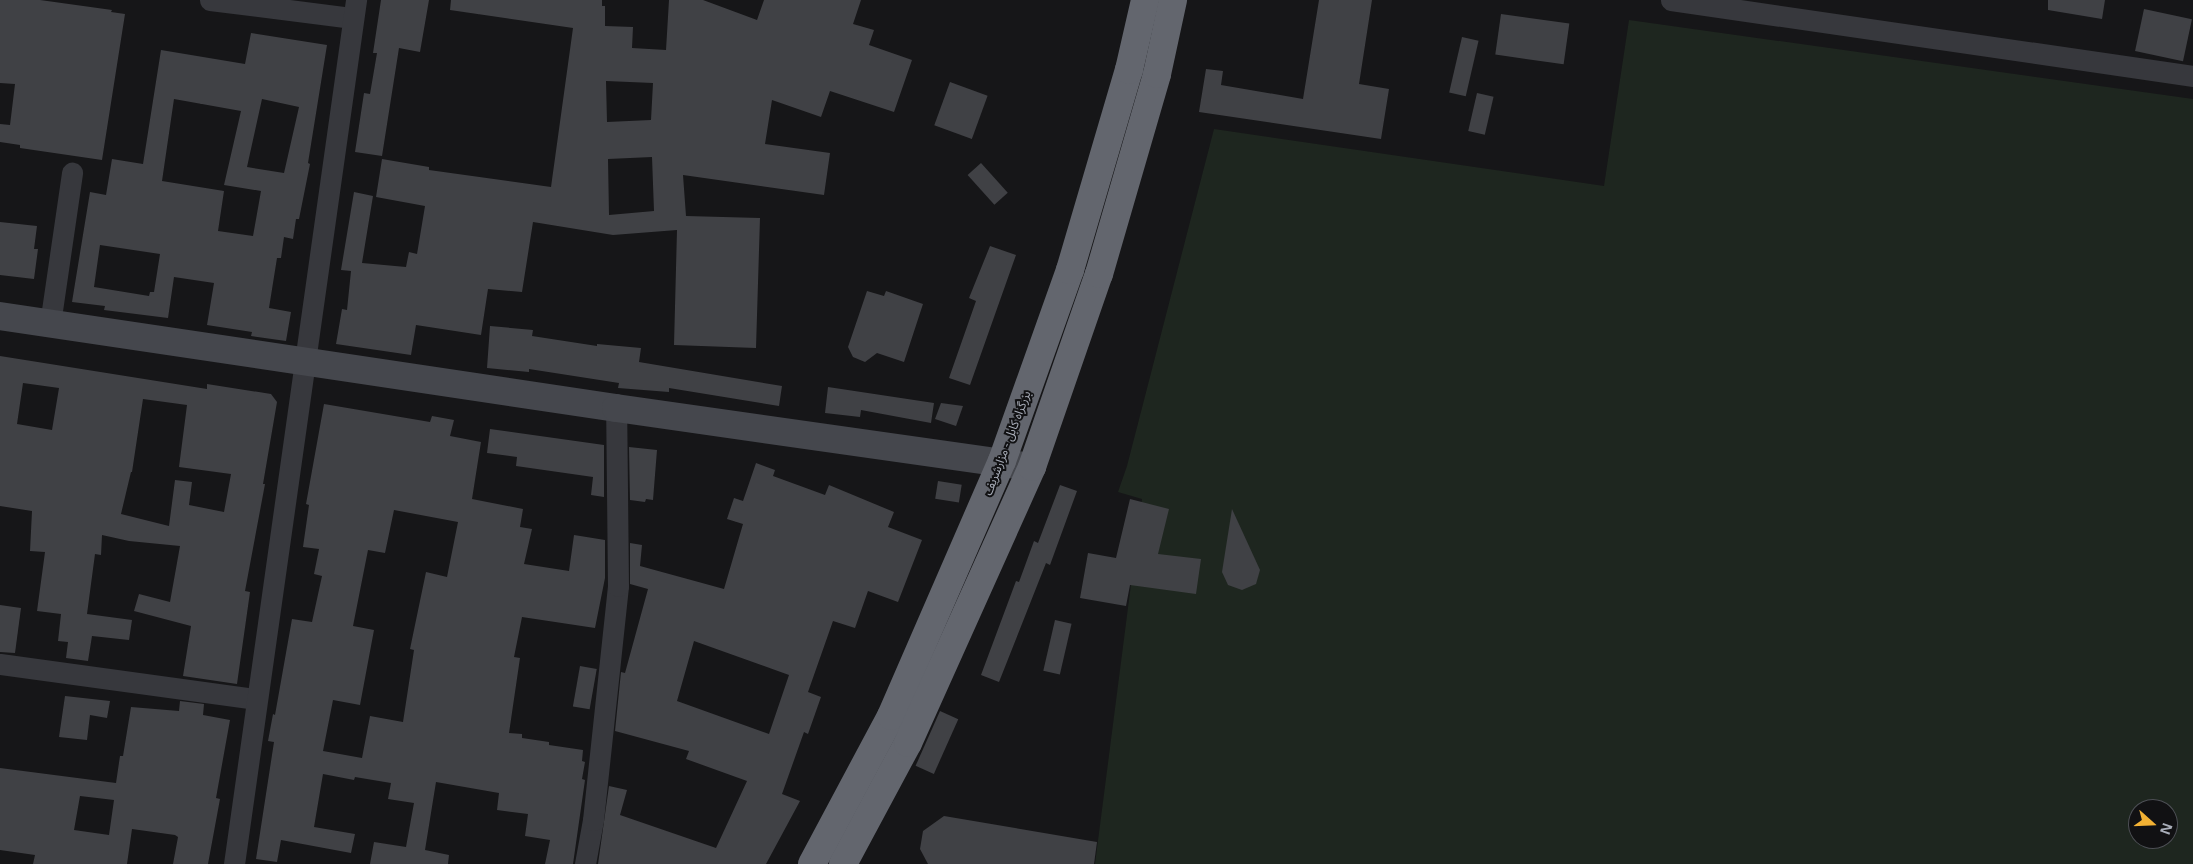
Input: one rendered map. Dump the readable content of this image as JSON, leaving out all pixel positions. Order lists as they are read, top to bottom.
{
  "streets": {
    "highway": ["بزرگراه کابل - مزارشریف"]
  },
  "north": "right"
}
